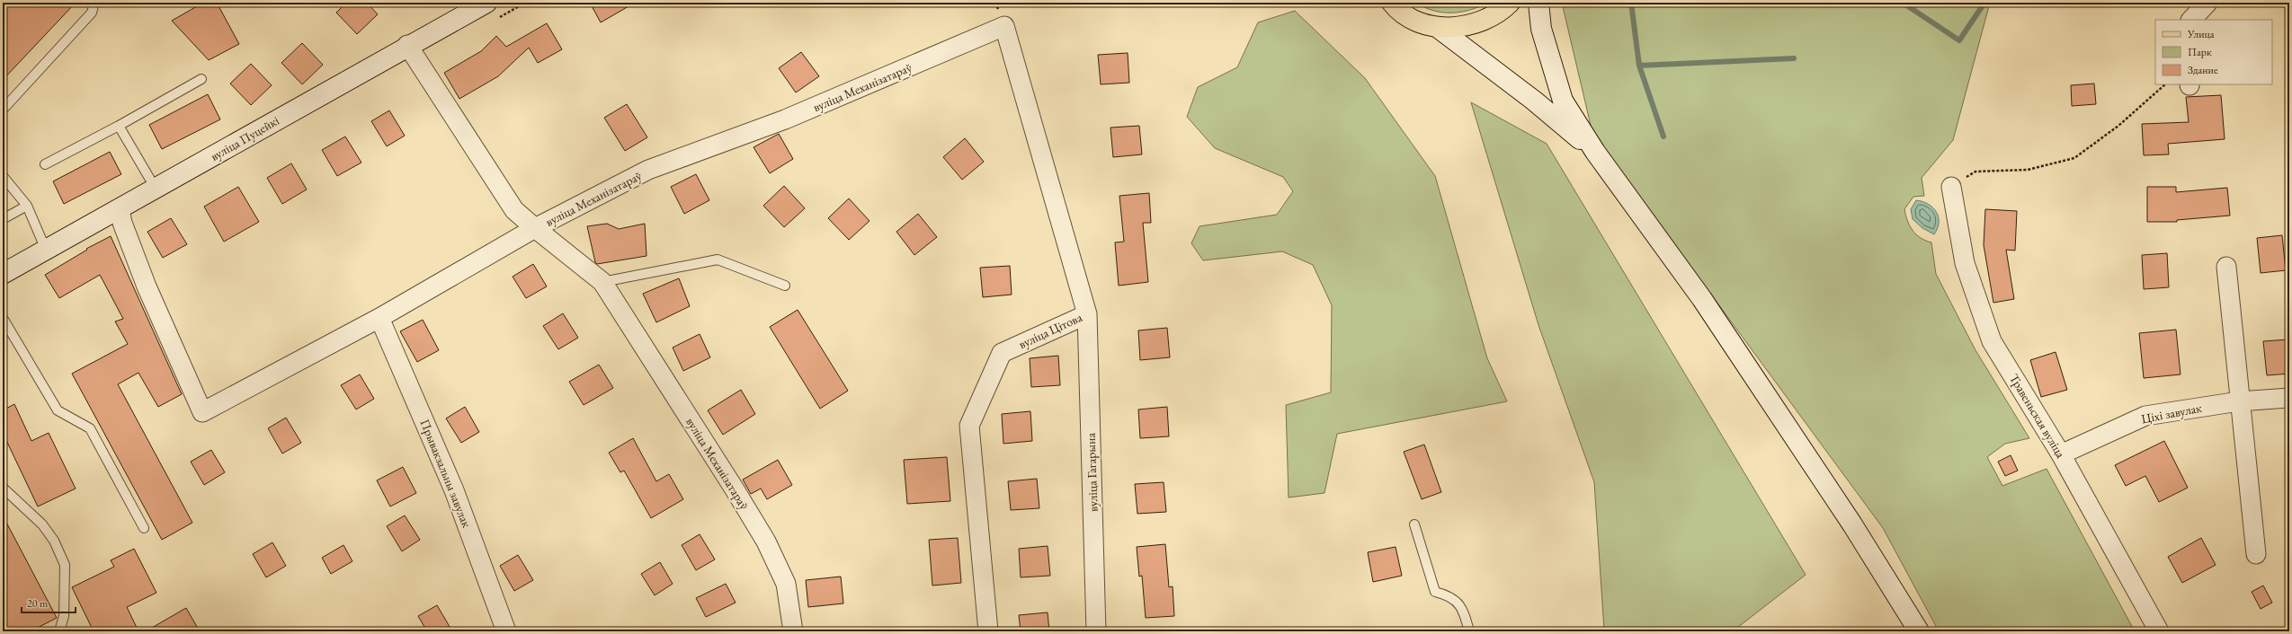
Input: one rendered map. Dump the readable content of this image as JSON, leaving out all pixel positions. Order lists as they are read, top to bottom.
{
  "streets": {
    "main road": ["вуліца Пуцейкі"],
    "street": [
      "вуліца Механізатараў",
      "вуліца Цітова",
      "Ціхі завулак",
      "Травеньская вуліца",
      "вуліца Гагарына",
      "Прывакзальны завулак"
    ]
  },
  "crossings": [
    ["вуліца Механізатараў", "вуліца Цітова"],
    ["вуліца Цітова", "вуліца Гагарына"],
    ["Ціхі завулак", "Травеньская вуліца"]
  ],
  "legend": ["Улица", "Парк", "Здание"],
  "scale_bar": "20 m"
}
